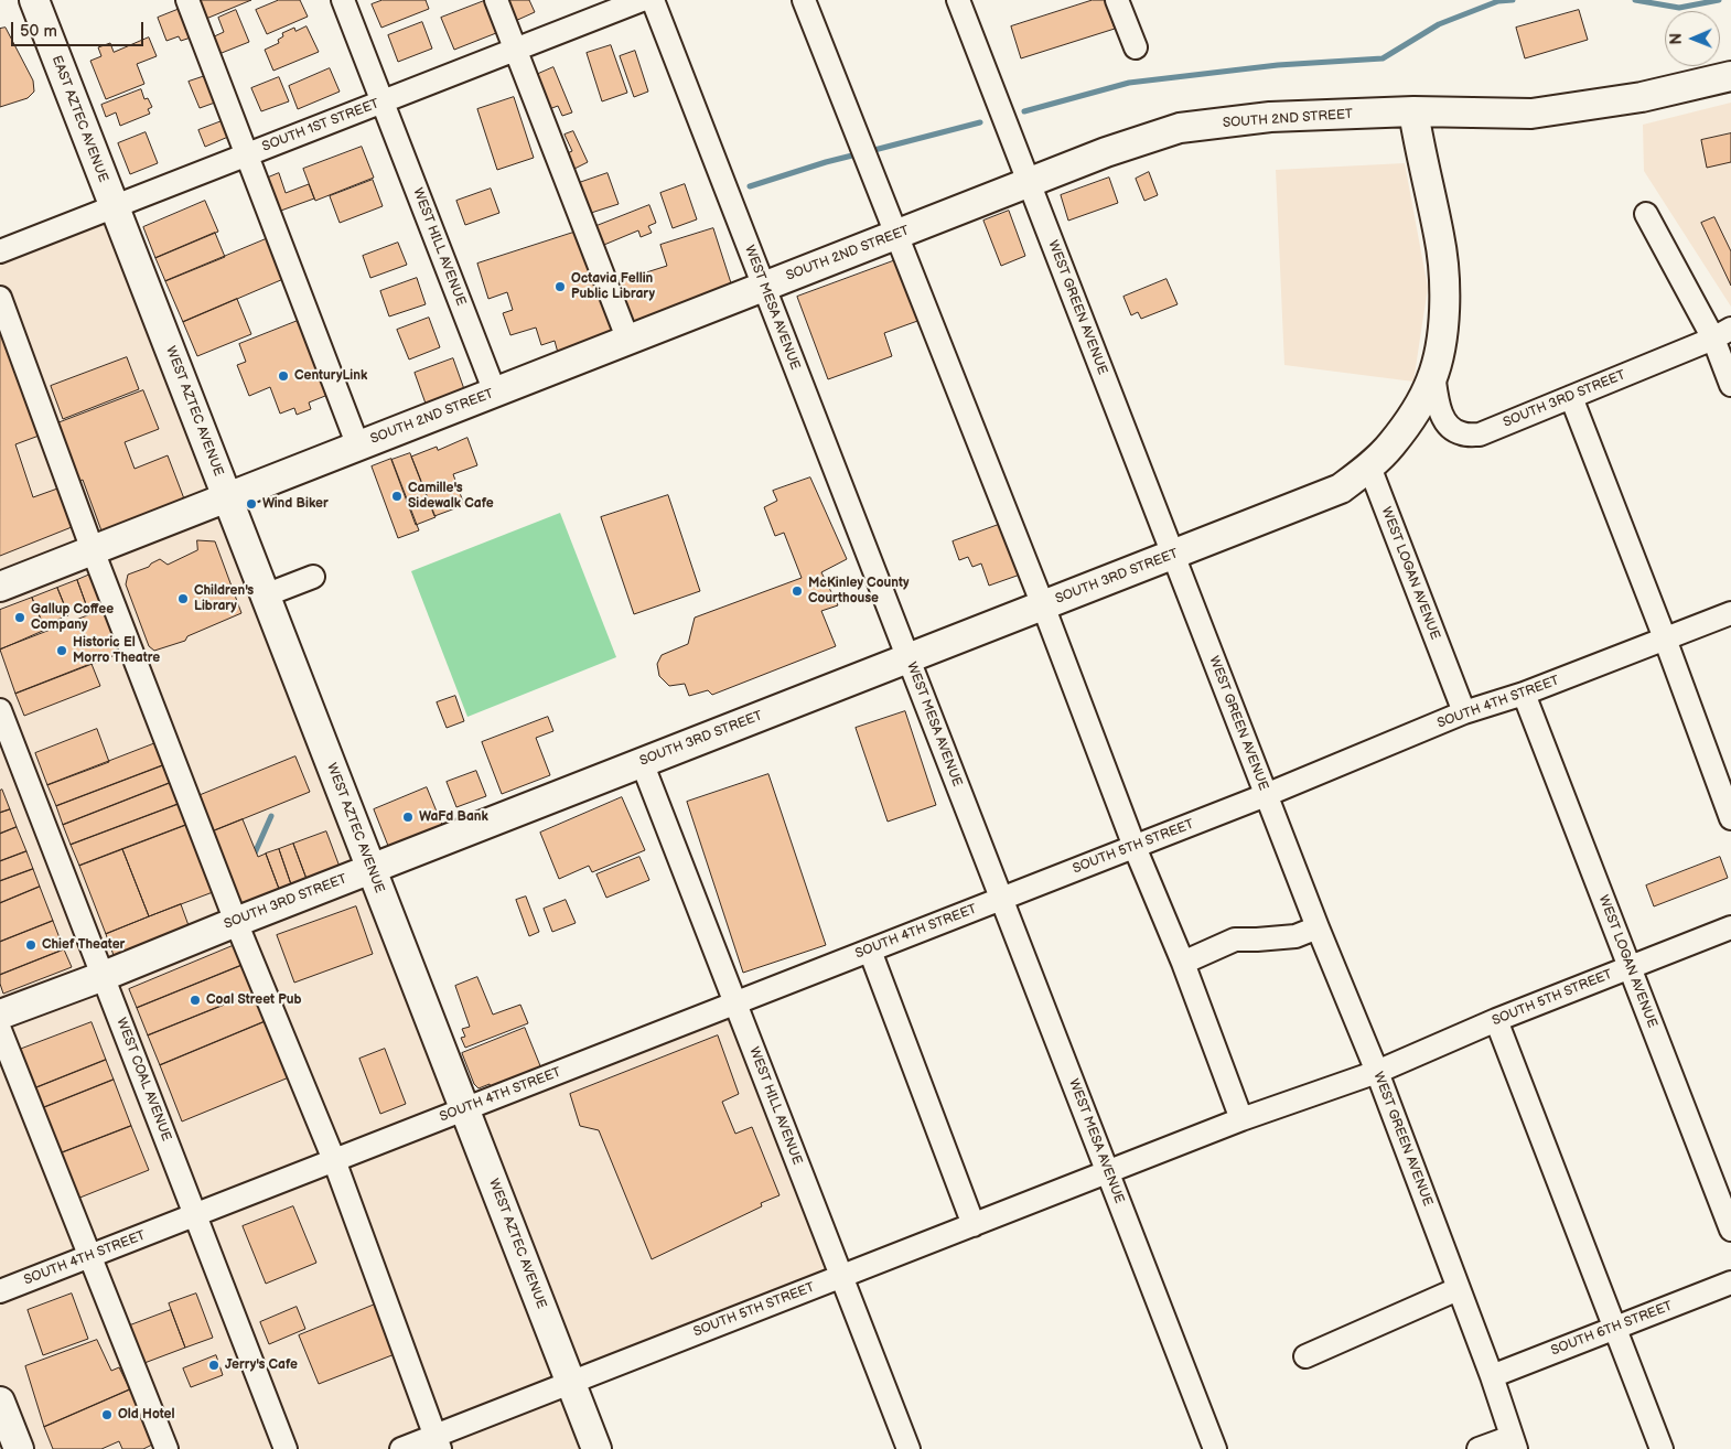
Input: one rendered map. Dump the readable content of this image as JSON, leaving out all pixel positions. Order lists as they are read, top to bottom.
{
  "streets": {
    "main road": [
      "EAST AZTEC AVENUE",
      "SOUTH 2ND STREET",
      "SOUTH 3RD STREET",
      "WEST AZTEC AVENUE"
    ],
    "street": [
      "SOUTH 1ST STREET",
      "WEST HILL AVENUE",
      "WEST MESA AVENUE",
      "WEST GREEN AVENUE",
      "WEST LOGAN AVENUE",
      "SOUTH 4TH STREET",
      "SOUTH 5TH STREET",
      "WEST COAL AVENUE",
      "SOUTH 6TH STREET"
    ]
  },
  "crossings": [
    ["EAST AZTEC AVENUE", "SOUTH 1ST STREET"],
    ["EAST AZTEC AVENUE", "WEST AZTEC AVENUE"],
    ["SOUTH 2ND STREET", "WEST HILL AVENUE"],
    ["SOUTH 2ND STREET", "WEST MESA AVENUE"],
    ["SOUTH 2ND STREET", "WEST GREEN AVENUE"],
    ["SOUTH 2ND STREET", "WEST AZTEC AVENUE"],
    ["SOUTH 1ST STREET", "WEST HILL AVENUE"],
    ["SOUTH 1ST STREET", "WEST AZTEC AVENUE"],
    ["WEST HILL AVENUE", "SOUTH 3RD STREET"],
    ["WEST HILL AVENUE", "SOUTH 4TH STREET"],
    ["WEST HILL AVENUE", "SOUTH 5TH STREET"],
    ["WEST MESA AVENUE", "SOUTH 3RD STREET"],
    ["WEST MESA AVENUE", "SOUTH 4TH STREET"],
    ["WEST MESA AVENUE", "SOUTH 5TH STREET"],
    ["WEST GREEN AVENUE", "SOUTH 3RD STREET"],
    ["WEST GREEN AVENUE", "SOUTH 4TH STREET"],
    ["WEST GREEN AVENUE", "SOUTH 5TH STREET"],
    ["WEST GREEN AVENUE", "SOUTH 6TH STREET"],
    ["SOUTH 3RD STREET", "WEST AZTEC AVENUE"],
    ["SOUTH 3RD STREET", "WEST LOGAN AVENUE"],
    ["SOUTH 3RD STREET", "WEST COAL AVENUE"],
    ["WEST AZTEC AVENUE", "SOUTH 4TH STREET"],
    ["WEST AZTEC AVENUE", "SOUTH 5TH STREET"],
    ["WEST LOGAN AVENUE", "SOUTH 4TH STREET"],
    ["WEST LOGAN AVENUE", "SOUTH 5TH STREET"],
    ["SOUTH 4TH STREET", "SOUTH 5TH STREET"],
    ["SOUTH 4TH STREET", "WEST COAL AVENUE"]
  ],
  "places": [
    "Octavia Fellin Public Library",
    "CenturyLink",
    "Camille's Sidewalk Cafe",
    "Wind Biker",
    "McKinley County Courthouse",
    "Children's Library",
    "Gallup Coffee Company",
    "Historic El Morro Theatre",
    "WaFd Bank",
    "Chief Theater",
    "Coal Street Pub",
    "Jerry's Cafe",
    "Old Hotel"
  ],
  "scale_bar": "50 m",
  "north": "left"
}
